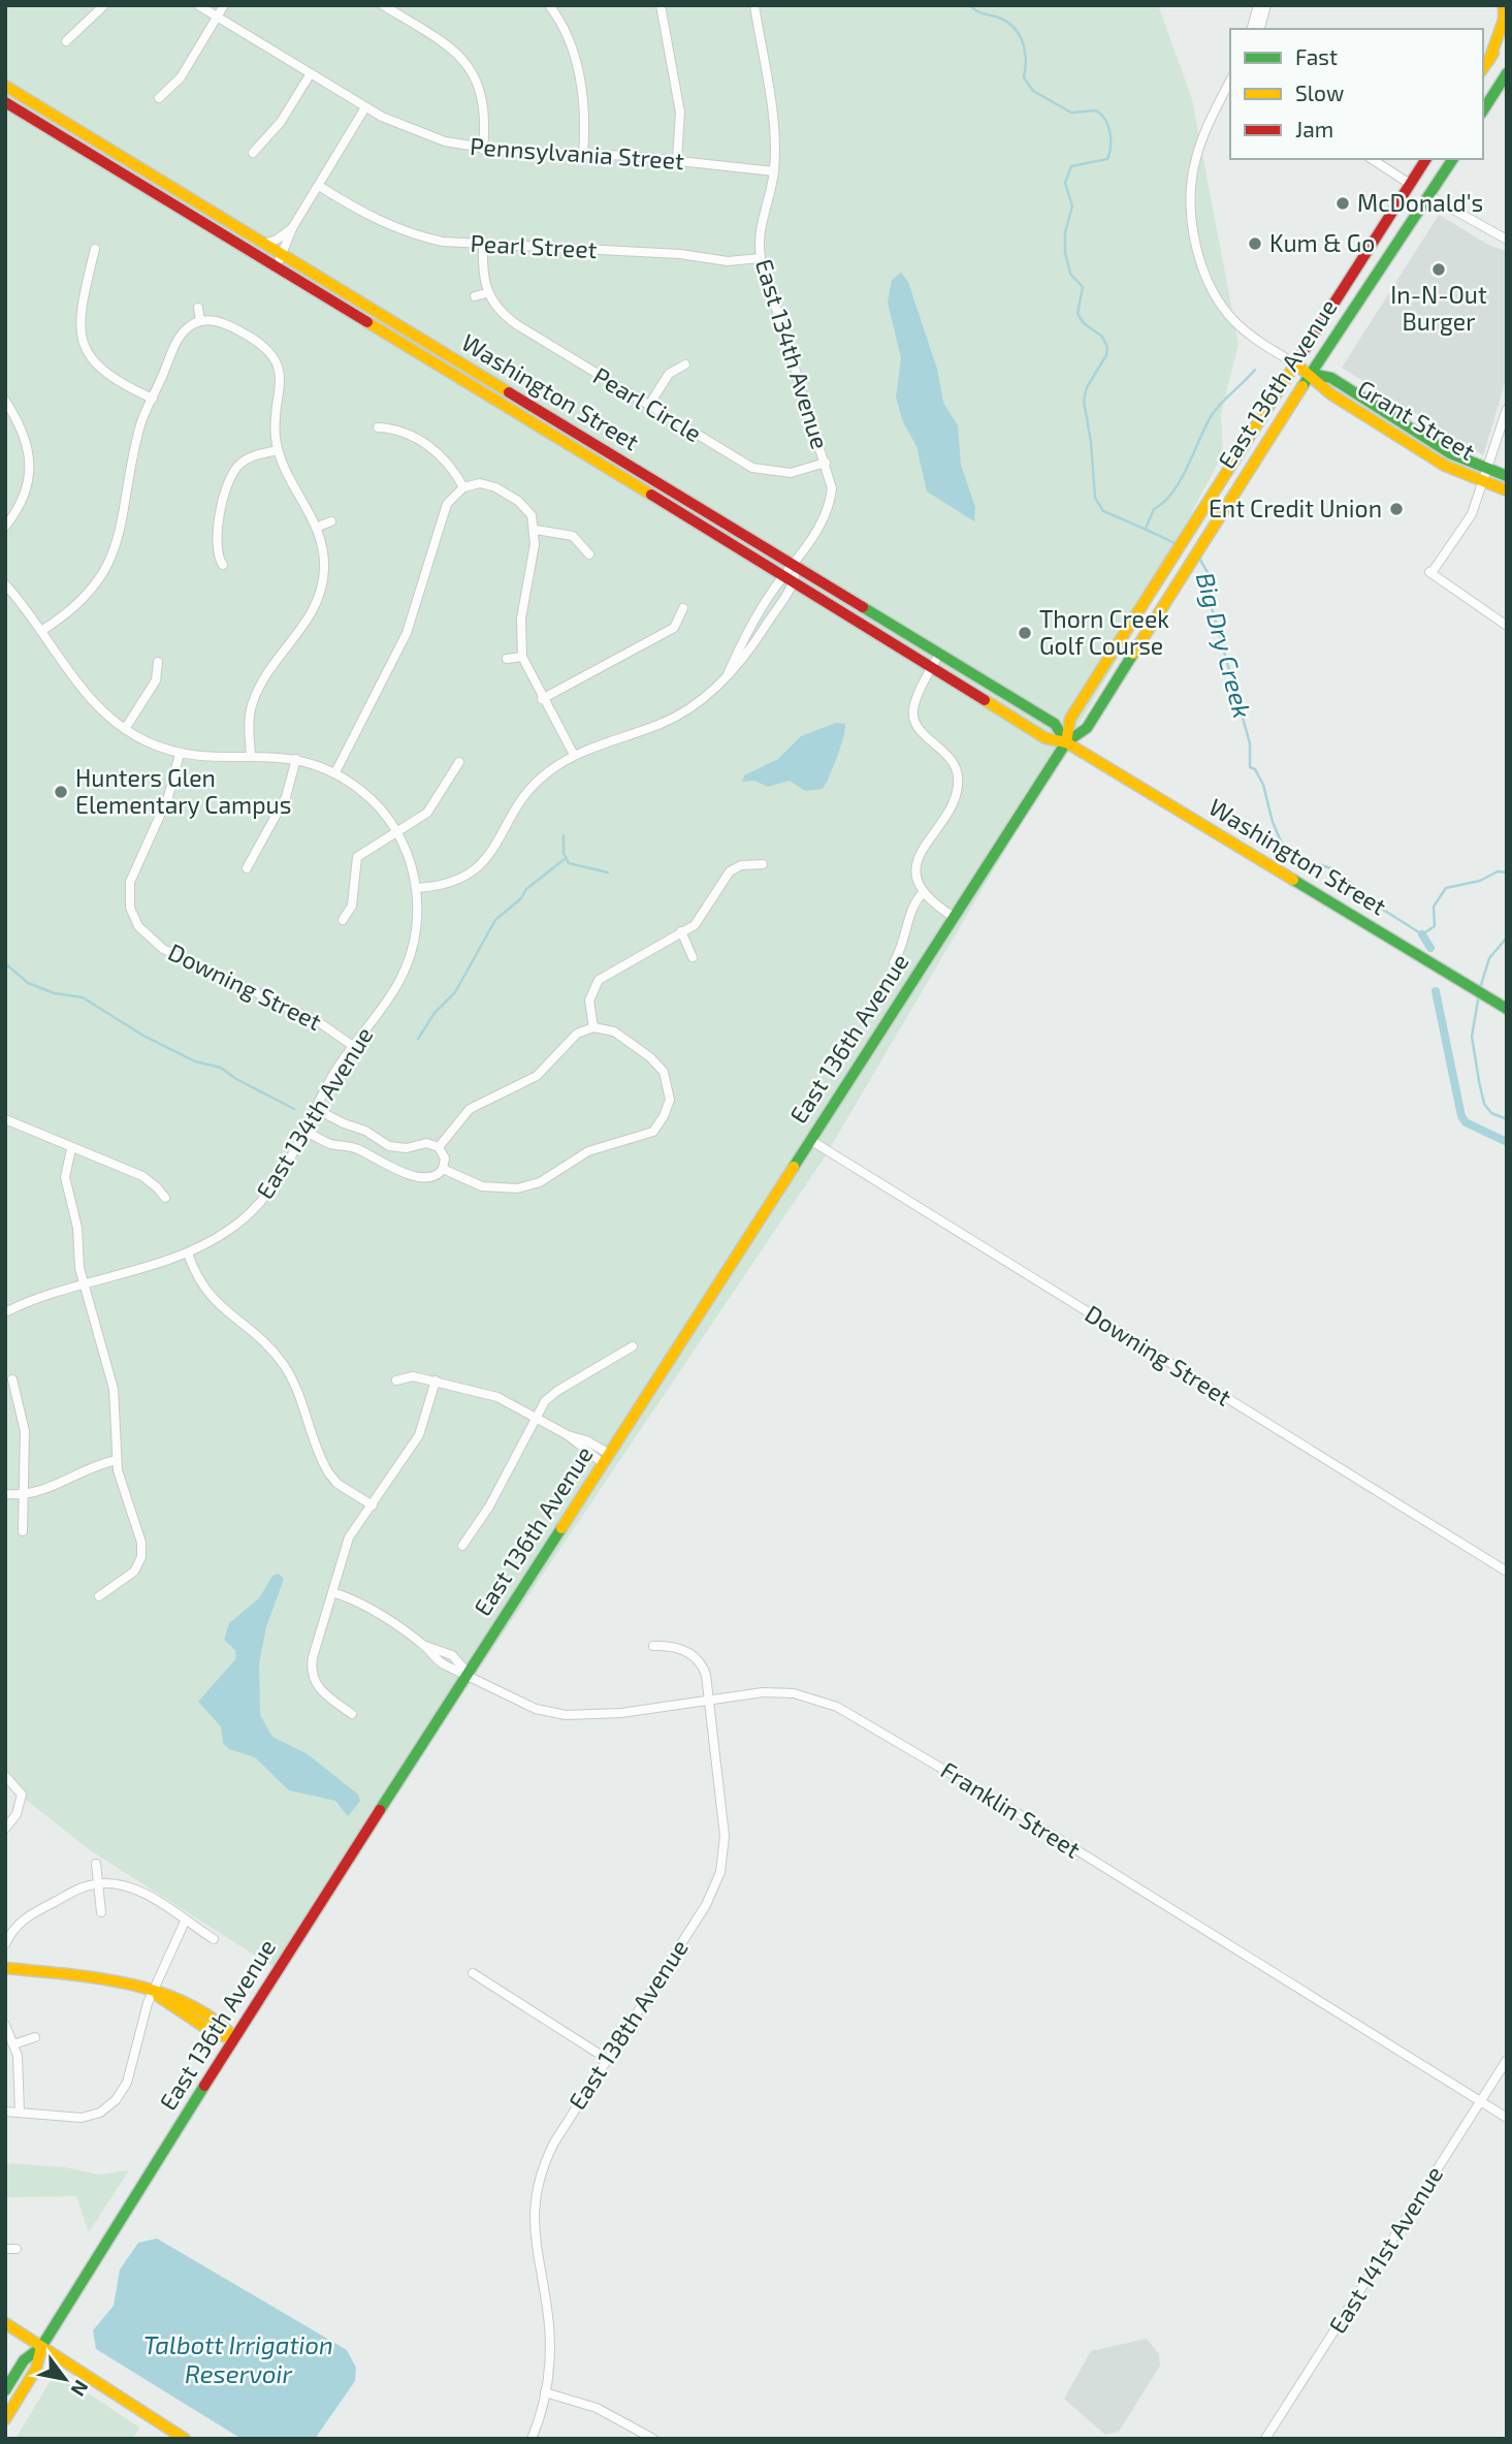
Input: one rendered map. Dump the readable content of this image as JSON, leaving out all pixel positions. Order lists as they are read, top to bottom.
{
  "streets": {
    "main road": ["East 136th Avenue", "Washington Street", "Grant Street"],
    "street": [
      "Pennsylvania Street",
      "Pearl Street",
      "East 134th Avenue",
      "Pearl Circle",
      "Downing Street",
      "Franklin Street",
      "East 138th Avenue",
      "East 141st Avenue"
    ]
  },
  "crossings": [
    ["Pennsylvania Street", "East 134th Avenue"],
    ["Pearl Street", "East 134th Avenue"],
    ["East 134th Avenue", "Washington Street"],
    ["East 134th Avenue", "Pearl Circle"],
    ["East 134th Avenue", "Downing Street"],
    ["East 136th Avenue", "Washington Street"],
    ["East 136th Avenue", "Grant Street"],
    ["East 136th Avenue", "Downing Street"],
    ["East 136th Avenue", "Franklin Street"],
    ["Franklin Street", "East 138th Avenue"],
    ["Franklin Street", "East 141st Avenue"]
  ],
  "water": ["Big Dry Creek", "Talbott Irrigation Reservoir"],
  "places": [
    "McDonald's",
    "Kum & Go",
    "In-N-Out Burger",
    "Ent Credit Union",
    "Thorn Creek Golf Course",
    "Hunters Glen Elementary Campus"
  ],
  "legend": ["Fast", "Slow", "Jam"],
  "north": "bottom right"
}
